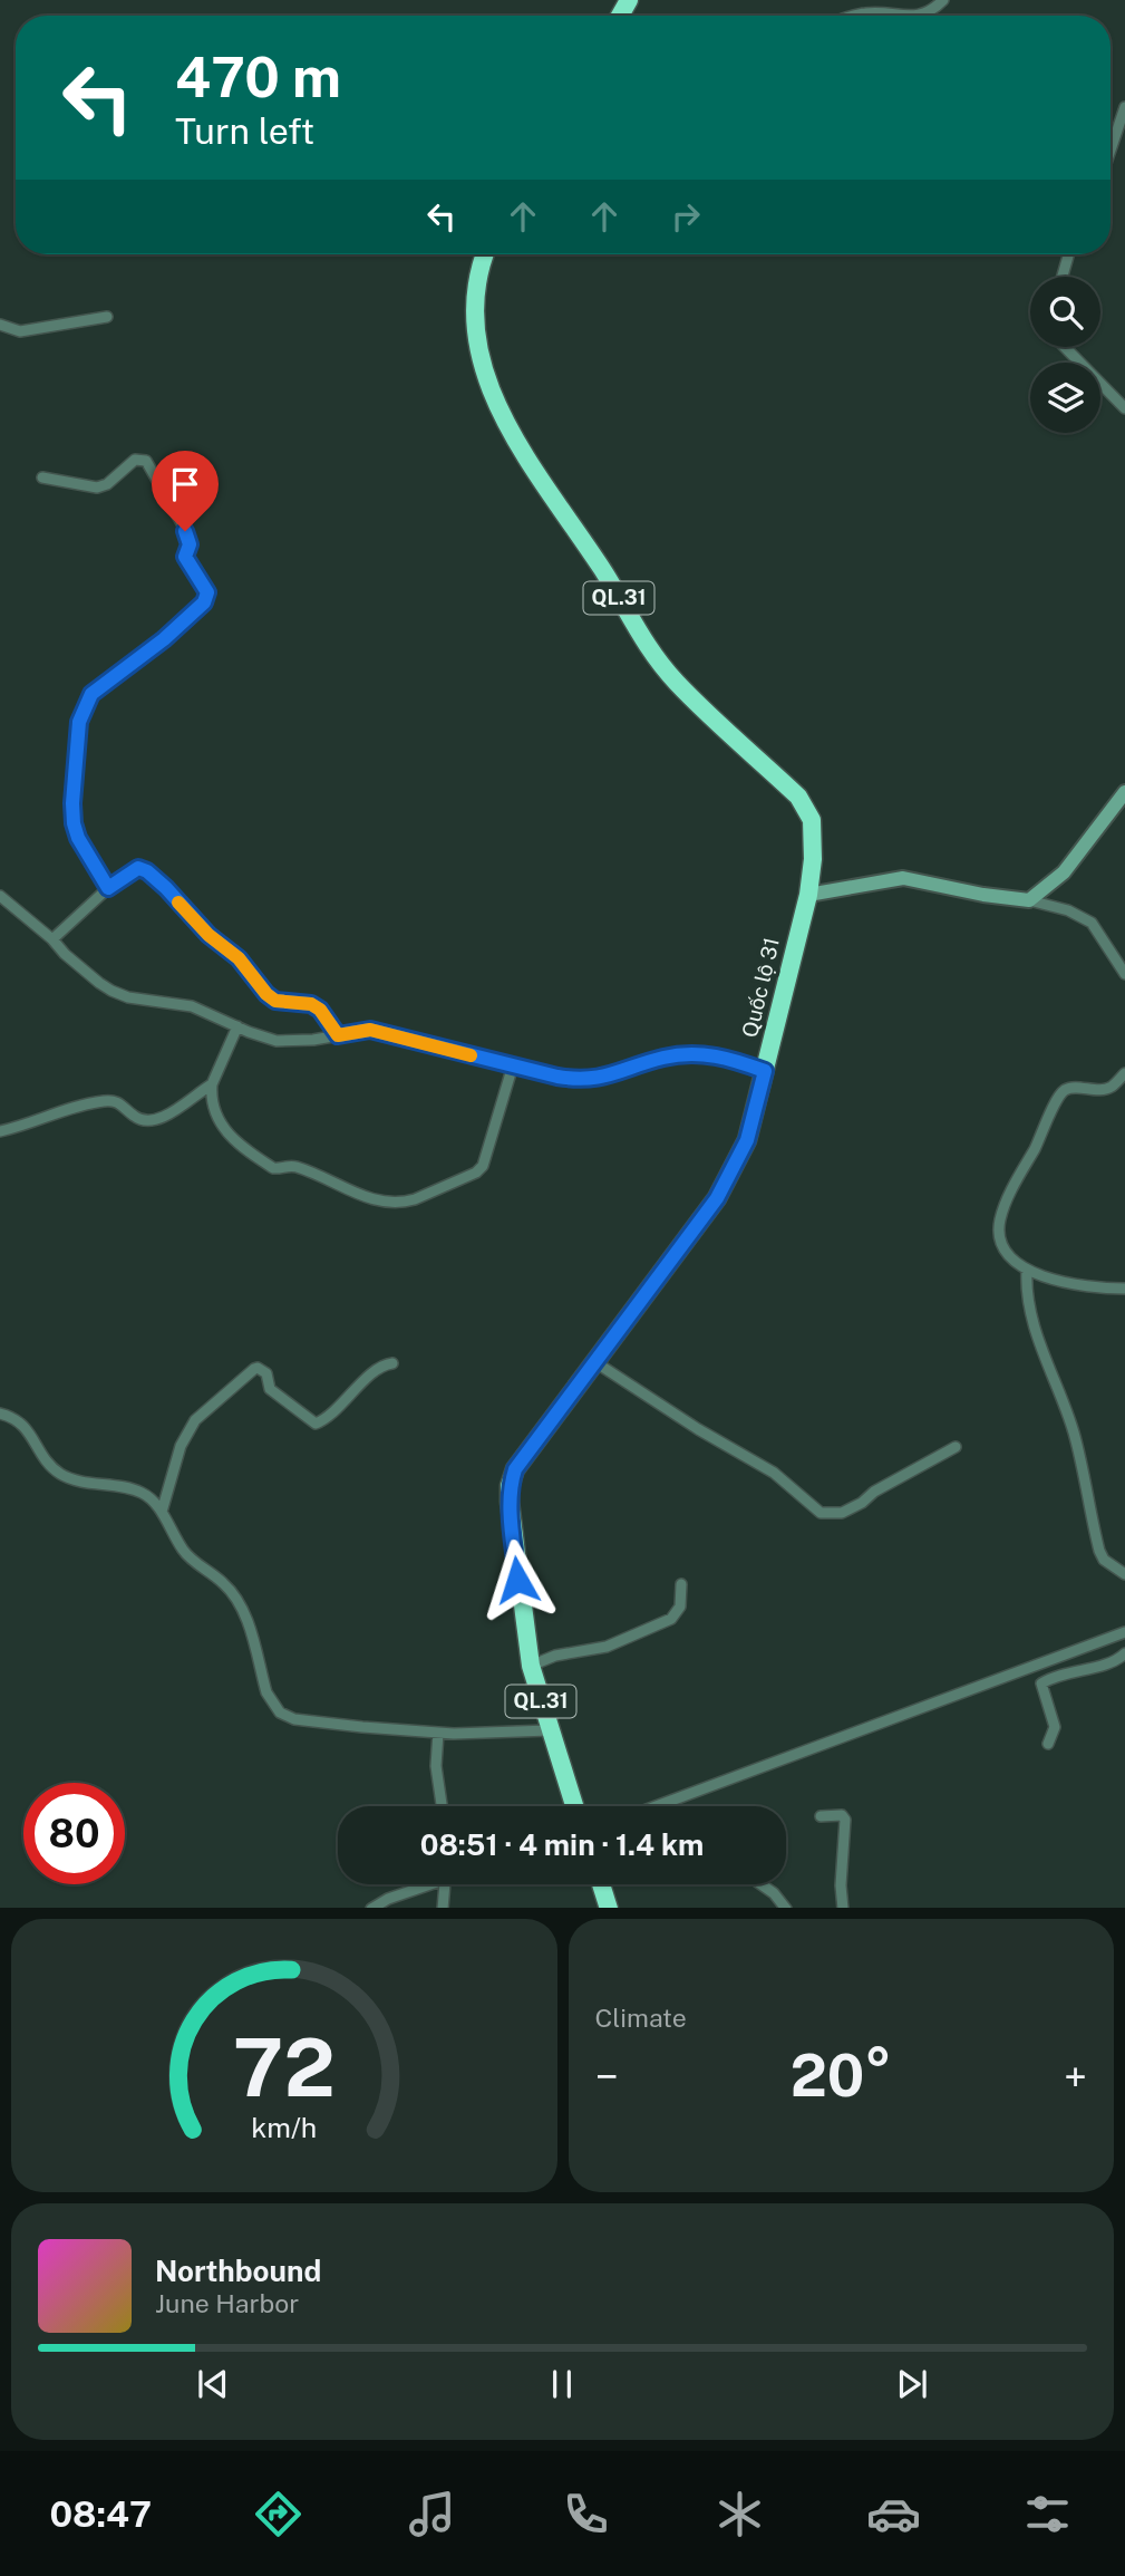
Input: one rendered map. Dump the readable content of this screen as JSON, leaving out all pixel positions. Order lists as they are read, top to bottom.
{
  "streets": {
    "highway": ["QL.31", "Quốc lộ 31"]
  },
  "page": {
    "turn": ["470 m", "Turn left"],
    "limit": "80",
    "trip": "08:51 · 4 min · 1.4 km",
    "tile": "Climate",
    "heat": ["−", "20°", "+"],
    "song": ["Northbound", "June Harbor"],
    "tabs": "08:47",
    "gauge": ["72", "km/h"]
  }
}
